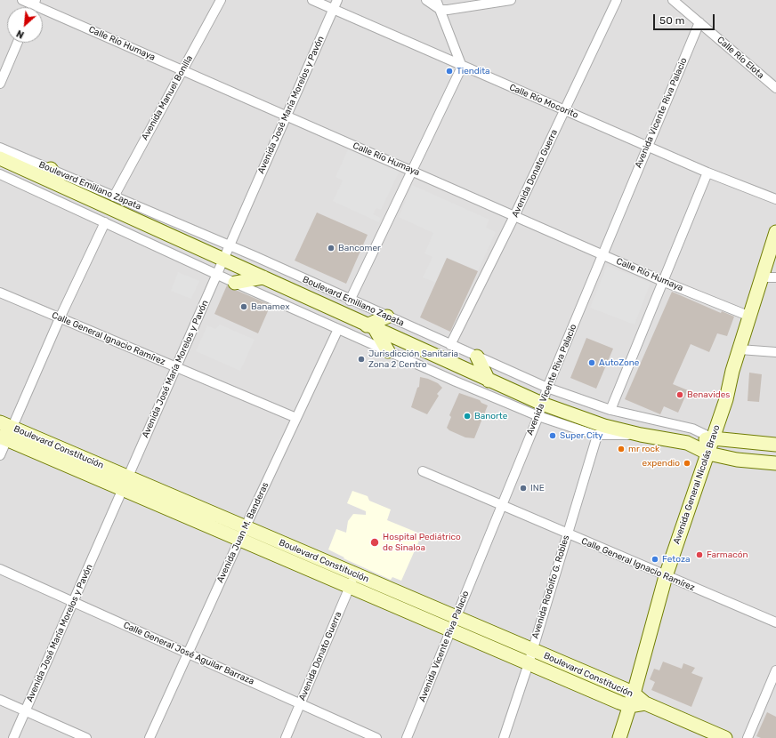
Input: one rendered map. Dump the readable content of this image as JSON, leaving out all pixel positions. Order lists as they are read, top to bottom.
{
  "streets": {
    "main road": ["Boulevard Emiliano Zapata", "Boulevard Constitución", "Avenida General Nicolás Bravo"],
    "street": [
      "Calle Río Humaya",
      "Calle Río Elota",
      "Avenida Manuel Bonilla",
      "Calle Río Mocorito",
      "Avenida José María Morelos y Pavón",
      "Avenida Vicente Riva Palacio",
      "Avenida Donato Guerra",
      "Calle General Ignacio Ramírez",
      "Avenida Juan M. Banderas",
      "Avenida Rodolfo G. Robles",
      "Calle General José Aguilar Barraza"
    ]
  },
  "crossings": [
    ["Calle Río Humaya", "Avenida Manuel Bonilla"],
    ["Calle Río Humaya", "Avenida José María Morelos y Pavón"],
    ["Calle Río Humaya", "Avenida Vicente Riva Palacio"],
    ["Calle Río Humaya", "Avenida Donato Guerra"],
    ["Calle Río Humaya", "Avenida General Nicolás Bravo"],
    ["Calle Río Elota", "Avenida Vicente Riva Palacio"],
    ["Avenida Manuel Bonilla", "Boulevard Emiliano Zapata"],
    ["Calle Río Mocorito", "Avenida José María Morelos y Pavón"],
    ["Calle Río Mocorito", "Avenida Vicente Riva Palacio"],
    ["Calle Río Mocorito", "Avenida Donato Guerra"],
    ["Avenida José María Morelos y Pavón", "Boulevard Emiliano Zapata"],
    ["Avenida José María Morelos y Pavón", "Calle General Ignacio Ramírez"],
    ["Avenida José María Morelos y Pavón", "Boulevard Constitución"],
    ["Avenida José María Morelos y Pavón", "Calle General José Aguilar Barraza"],
    ["Avenida Vicente Riva Palacio", "Boulevard Emiliano Zapata"],
    ["Avenida Vicente Riva Palacio", "Calle General Ignacio Ramírez"],
    ["Avenida Vicente Riva Palacio", "Boulevard Constitución"],
    ["Avenida Donato Guerra", "Boulevard Emiliano Zapata"],
    ["Avenida Donato Guerra", "Boulevard Constitución"],
    ["Avenida Donato Guerra", "Calle General José Aguilar Barraza"],
    ["Boulevard Emiliano Zapata", "Avenida General Nicolás Bravo"],
    ["Boulevard Emiliano Zapata", "Avenida Juan M. Banderas"],
    ["Boulevard Emiliano Zapata", "Avenida Rodolfo G. Robles"],
    ["Calle General Ignacio Ramírez", "Avenida General Nicolás Bravo"],
    ["Calle General Ignacio Ramírez", "Avenida Juan M. Banderas"],
    ["Calle General Ignacio Ramírez", "Avenida Rodolfo G. Robles"],
    ["Boulevard Constitución", "Avenida General Nicolás Bravo"],
    ["Boulevard Constitución", "Avenida Juan M. Banderas"],
    ["Boulevard Constitución", "Avenida Rodolfo G. Robles"],
    ["Avenida Juan M. Banderas", "Calle General José Aguilar Barraza"]
  ],
  "places": [
    "Tiendita",
    "Bancomer",
    "Banamex",
    "Jurisdicción Sanitaria Zona 2 Centro",
    "AutoZone",
    "Benavides",
    "Banorte",
    "Super City",
    "mr rock",
    "expendio",
    "INE",
    "Hospital Pediátrico de Sinaloa",
    "Farmacón",
    "Fetoza"
  ],
  "scale_bar": "50 m",
  "north": "bottom left"
}
